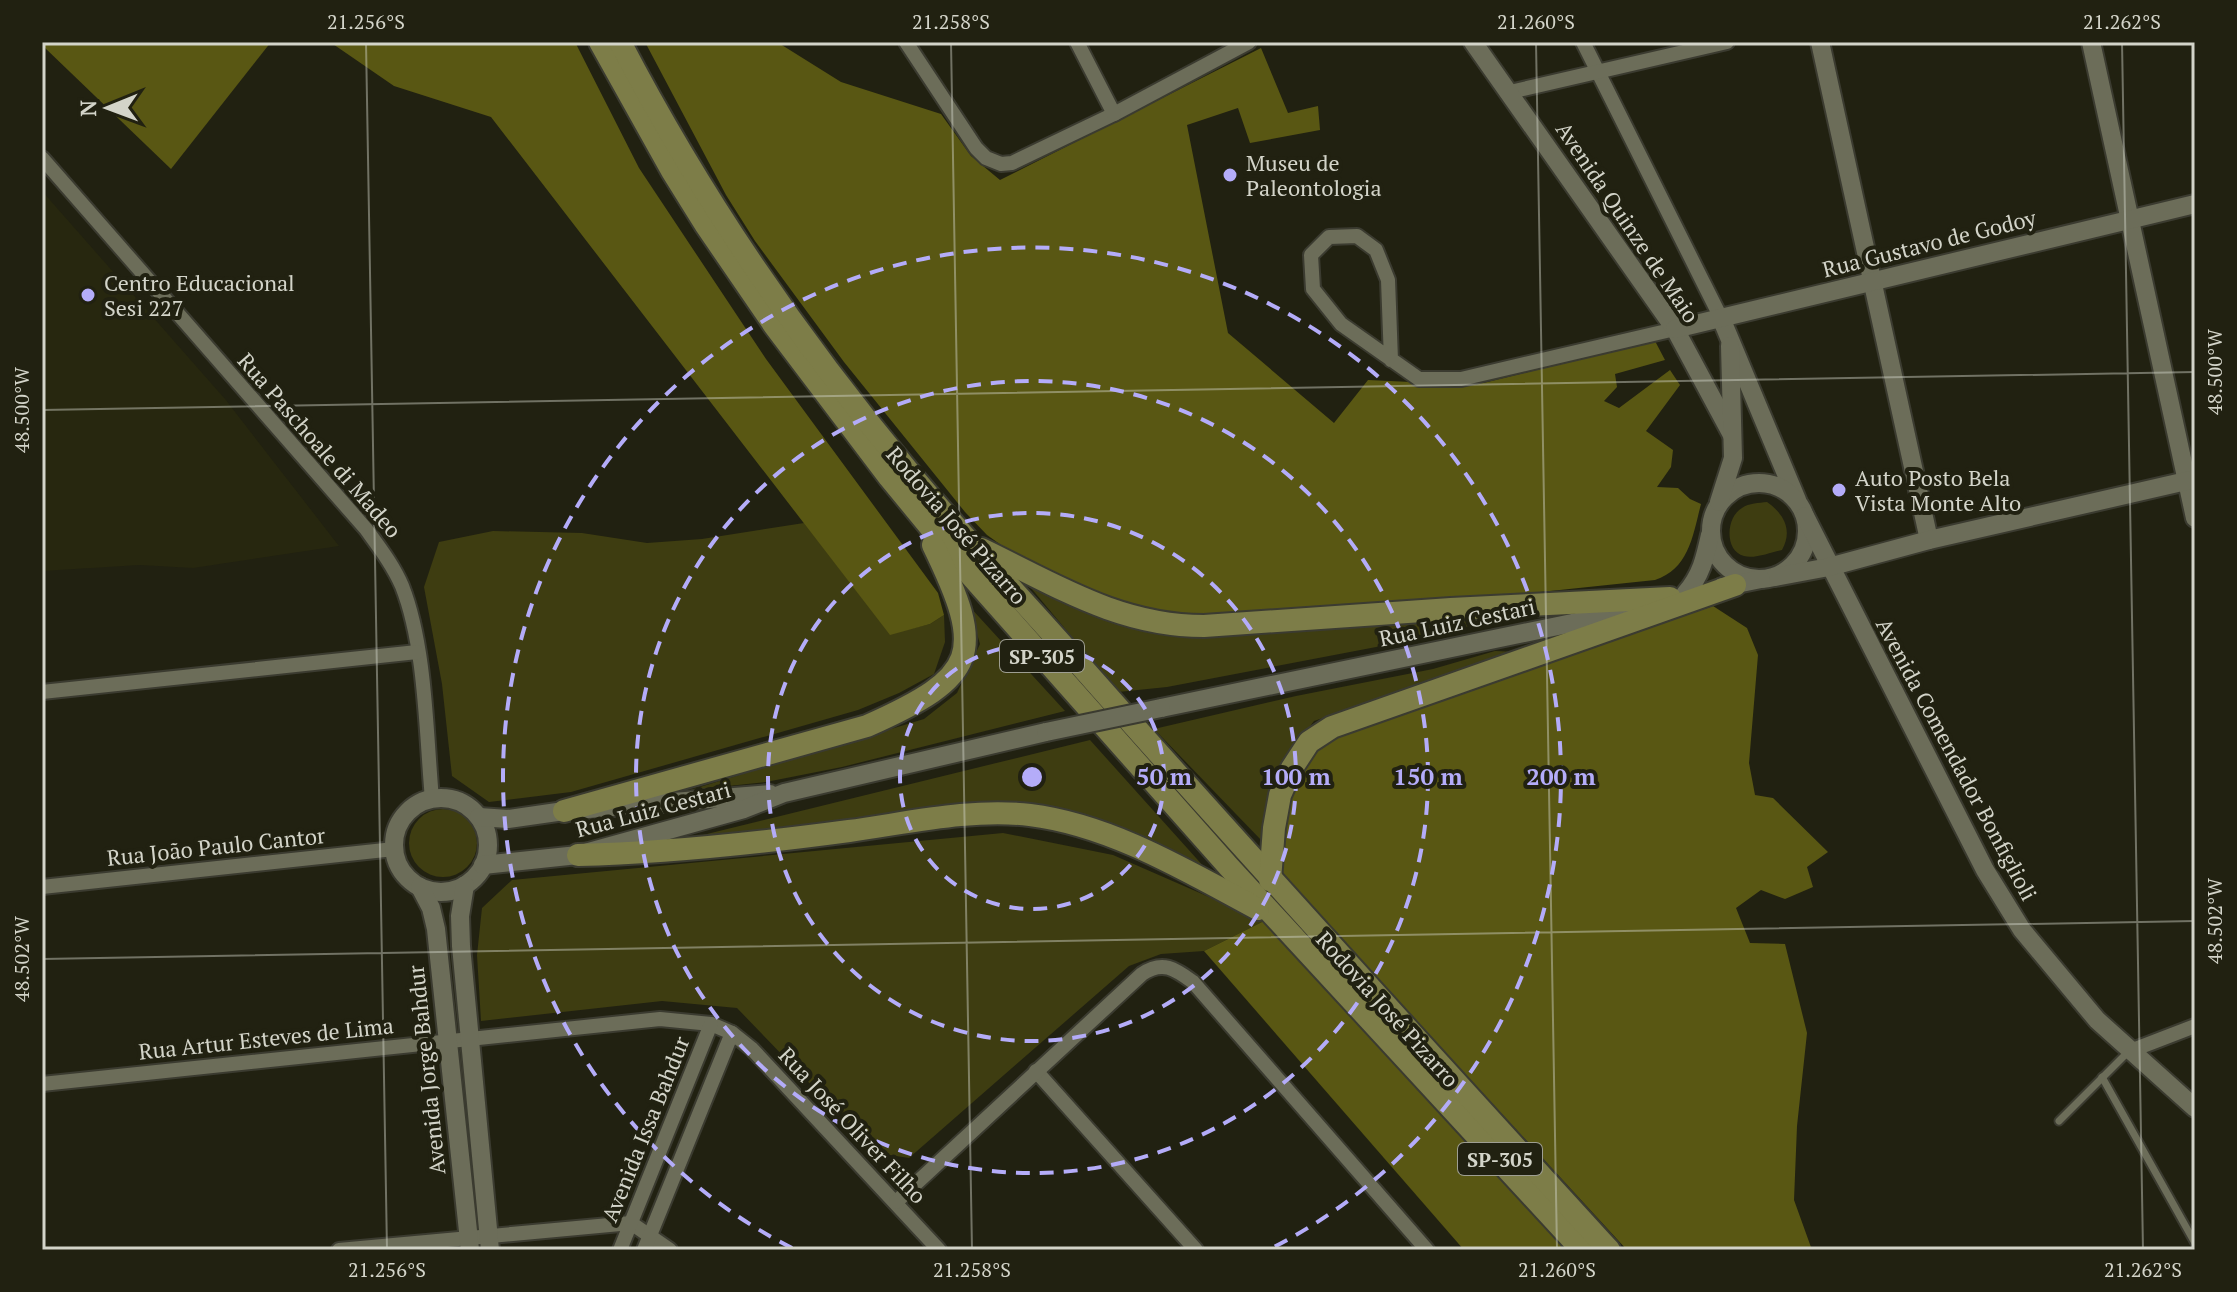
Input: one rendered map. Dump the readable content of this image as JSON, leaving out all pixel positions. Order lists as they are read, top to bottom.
{
  "streets": {
    "main road": ["Rodovia José Pizarro", "SP-305"],
    "street": [
      "Avenida Quinze de Maio",
      "Rua Gustavo de Godoy",
      "Rua Paschoale di Madeo",
      "Rua Luiz Cestari",
      "Avenida Comendador Bonfiglioli",
      "Rua João Paulo Cantor",
      "Rua Artur Esteves de Lima",
      "Avenida Jorge Bahdur",
      "Rua José Oliver Filho",
      "Avenida Issa Bahdur"
    ]
  },
  "crossings": [
    ["Avenida Quinze de Maio", "Rua Gustavo de Godoy"],
    ["Rua Gustavo de Godoy", "Avenida Comendador Bonfiglioli"],
    ["Rua Paschoale di Madeo", "Rua Luiz Cestari"],
    ["Rua Paschoale di Madeo", "Rua João Paulo Cantor"],
    ["Rua Paschoale di Madeo", "Avenida Jorge Bahdur"],
    ["Rua Luiz Cestari", "Avenida Comendador Bonfiglioli"],
    ["Rua Luiz Cestari", "Rua João Paulo Cantor"],
    ["Rua Luiz Cestari", "Avenida Jorge Bahdur"],
    ["Rua João Paulo Cantor", "Avenida Jorge Bahdur"],
    ["Rua Artur Esteves de Lima", "Avenida Jorge Bahdur"],
    ["Rua Artur Esteves de Lima", "Rua José Oliver Filho"],
    ["Rua Artur Esteves de Lima", "Avenida Issa Bahdur"],
    ["Rua José Oliver Filho", "Avenida Issa Bahdur"]
  ],
  "places": ["Museu de Paleontologia", "Centro Educacional Sesi 227", "Auto Posto Bela Vista Monte Alto"],
  "north": "left",
  "coordinates": [
    "21.256°S",
    "21.258°S",
    "21.260°S",
    "21.262°S",
    "48.500°W",
    "48.502°W"
  ],
  "rings": [
    "50 m",
    "100 m",
    "150 m",
    "200 m"
  ]
}
